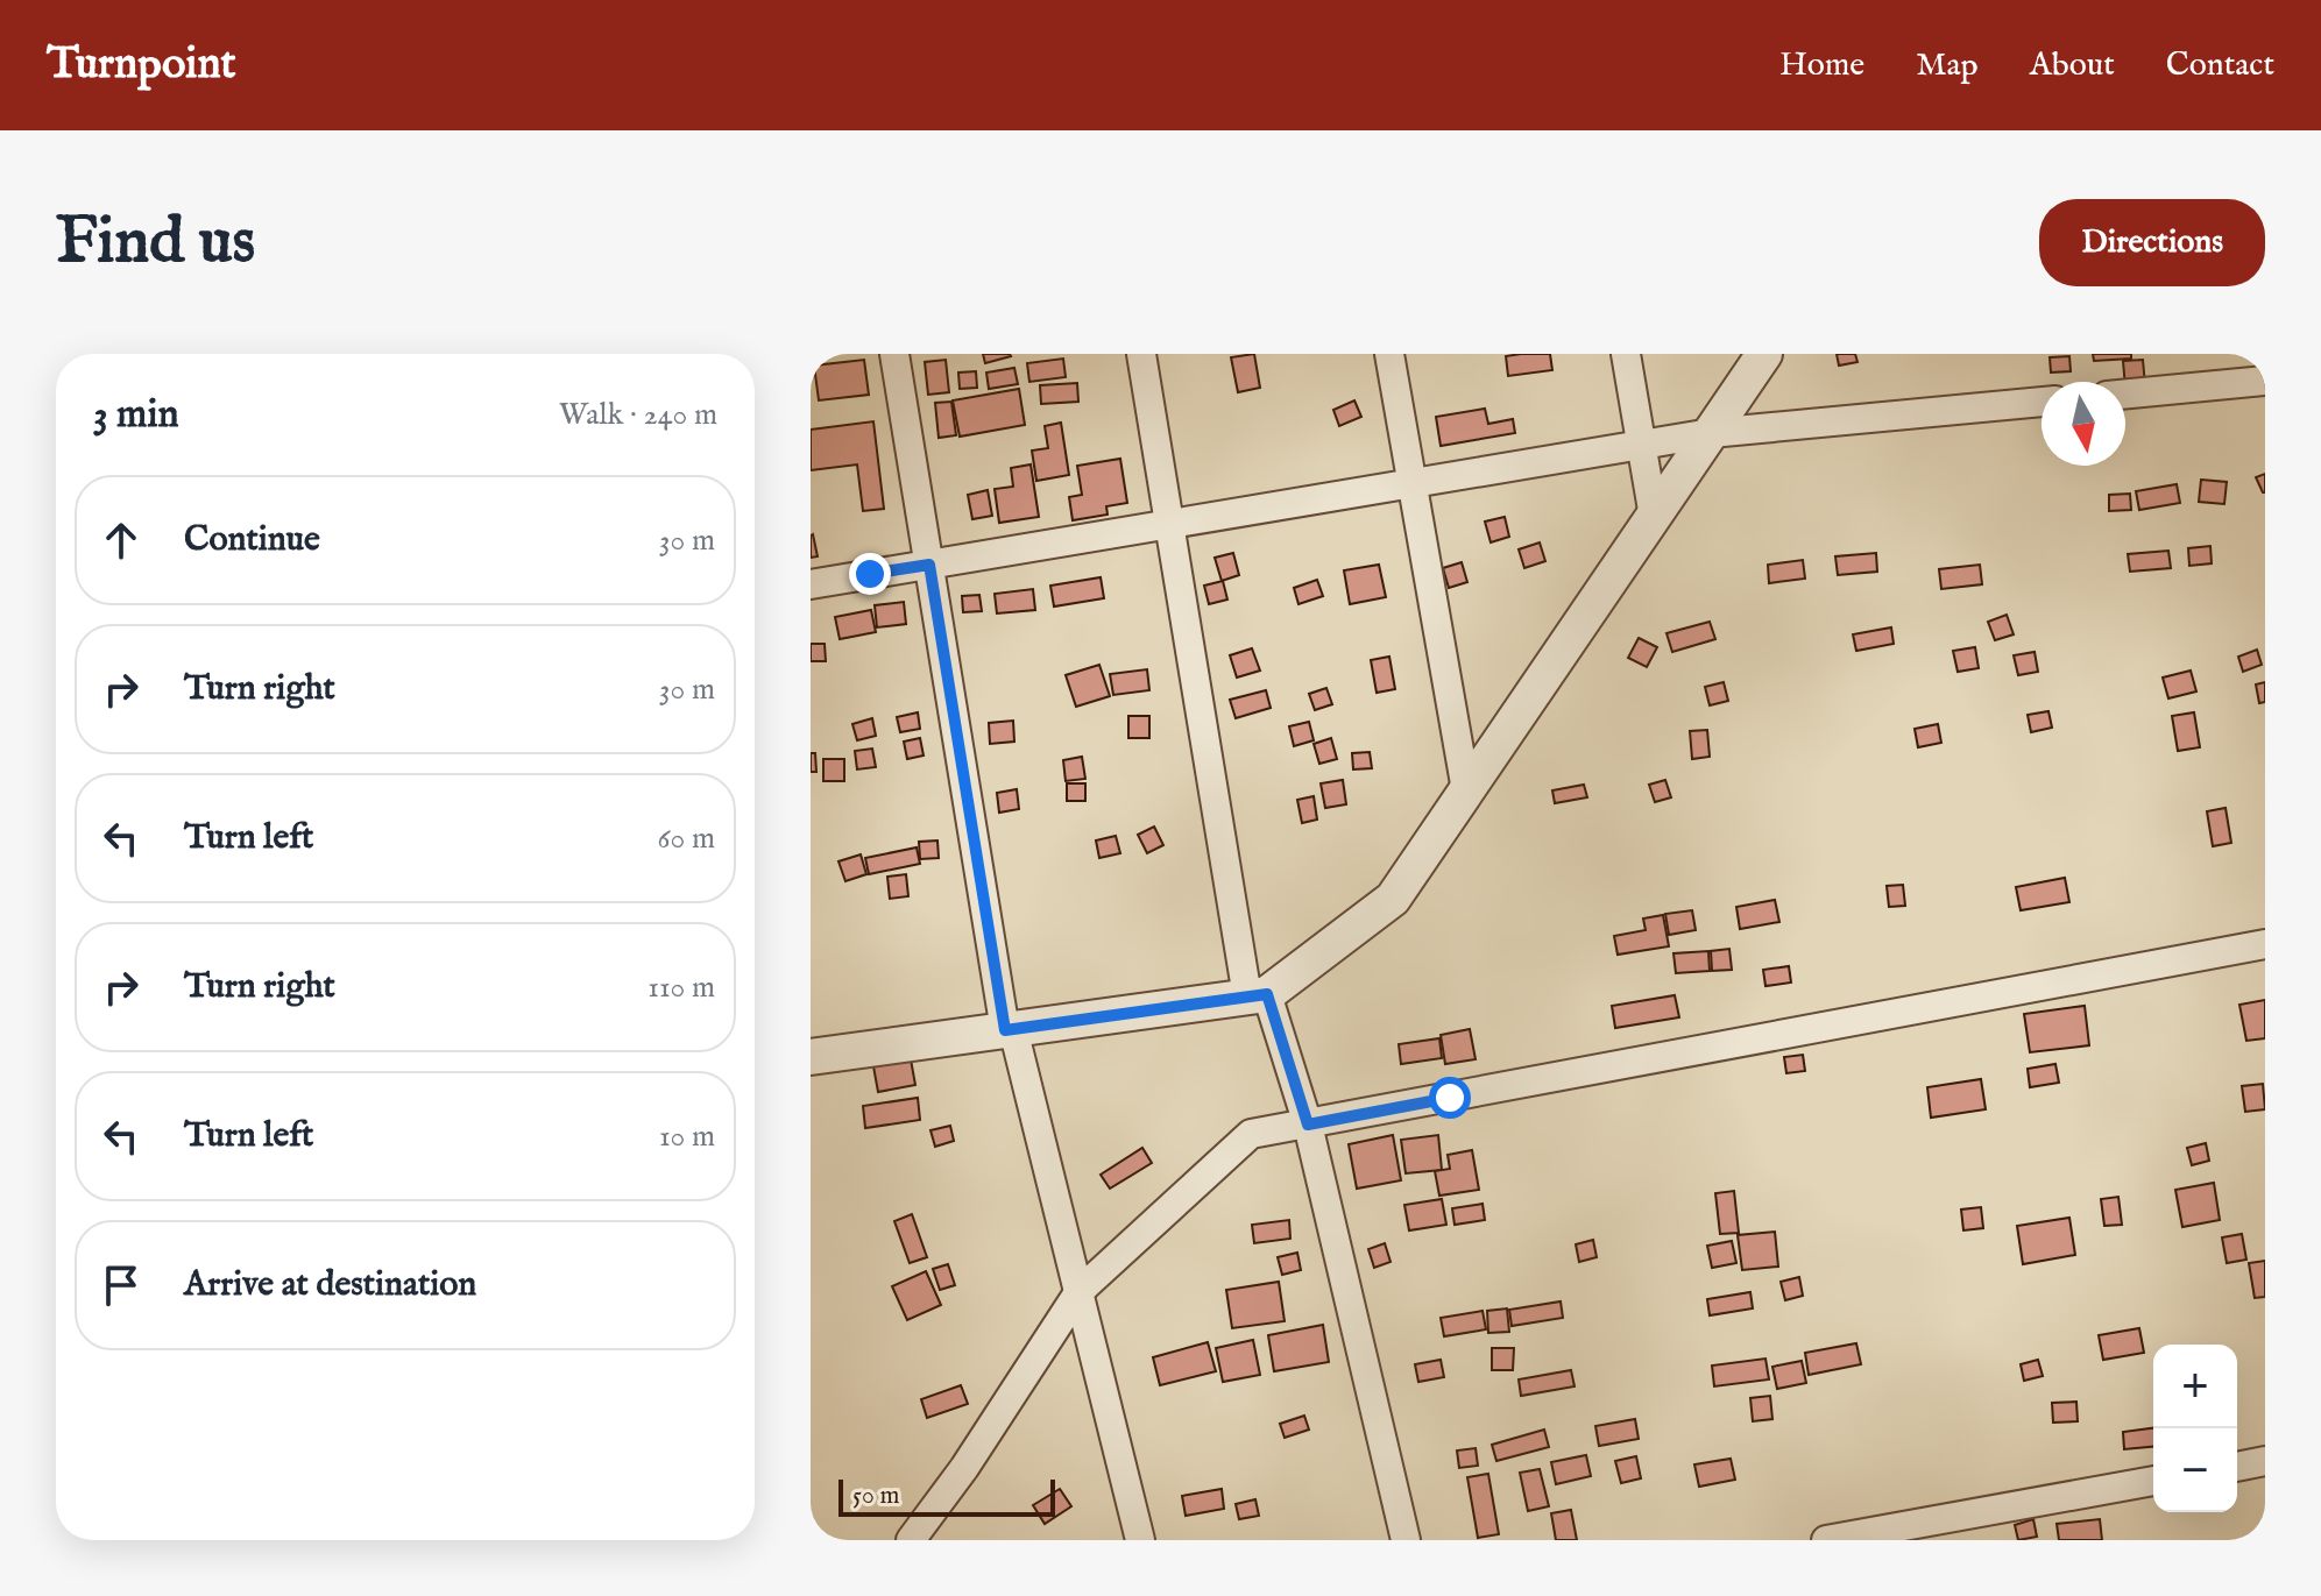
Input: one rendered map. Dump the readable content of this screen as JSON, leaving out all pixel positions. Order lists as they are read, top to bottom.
{
  "scale_bar": "50 m",
  "north": "bottom",
  "page": {
    "header": "Turnpoint",
    "nav": [
      "Home",
      "Map",
      "About",
      "Contact"
    ],
    "buttons": "Directions",
    "title": "Find us",
    "heading": ["3 min", "Walk · 240 m"],
    "list": [
      ["Continue", "30 m"],
      ["Turn right", "30 m"],
      ["Turn left", "60 m"],
      ["Turn right", "110 m"],
      ["Turn left", "10 m"],
      "Arrive at destination"
    ],
    "map_buttons": ["+", "−"],
    "scale": "50 m"
  }
}
